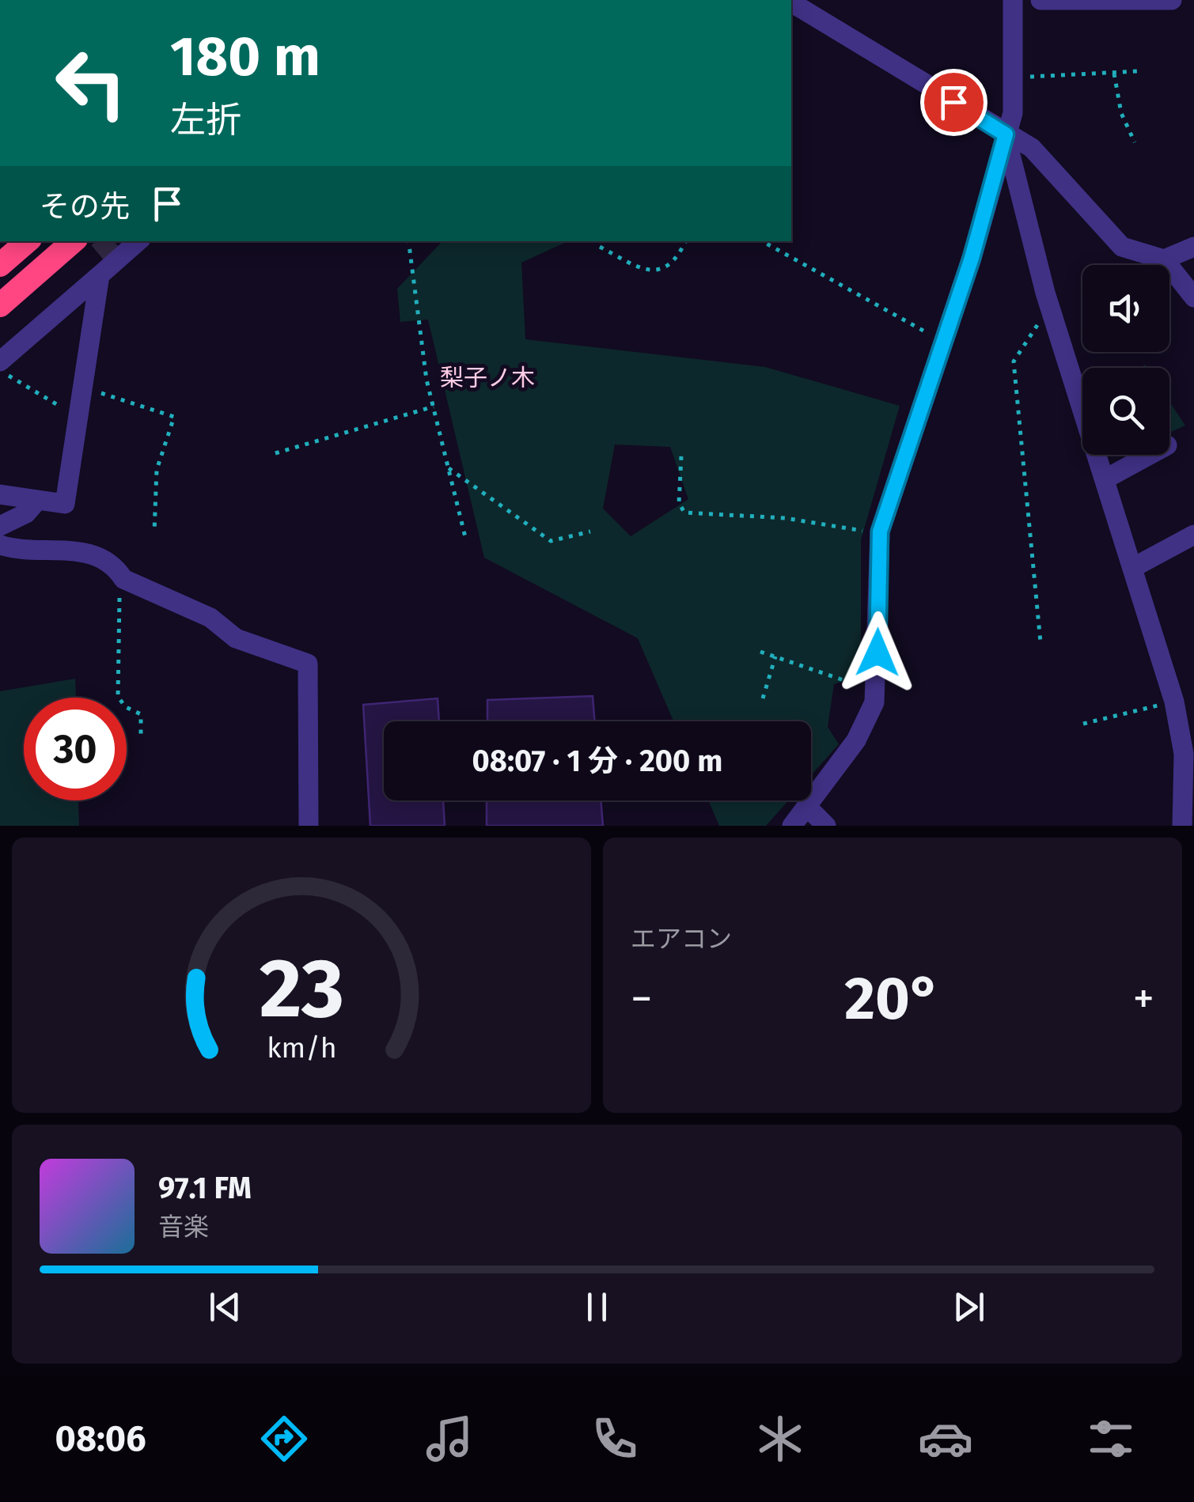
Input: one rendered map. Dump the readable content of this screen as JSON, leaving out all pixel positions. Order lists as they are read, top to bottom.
{
  "districts": ["梨子ノ木"],
  "page": {
    "turn": ["180 m", "左折"],
    "then": "その先",
    "limit": "30",
    "trip": "08:07 · 1 分 · 200 m",
    "tile": "エアコン",
    "heat": ["−", "20°", "+"],
    "song": ["97.1 FM", "音楽"],
    "tabs": "08:06",
    "gauge": ["23", "km/h"]
  }
}
